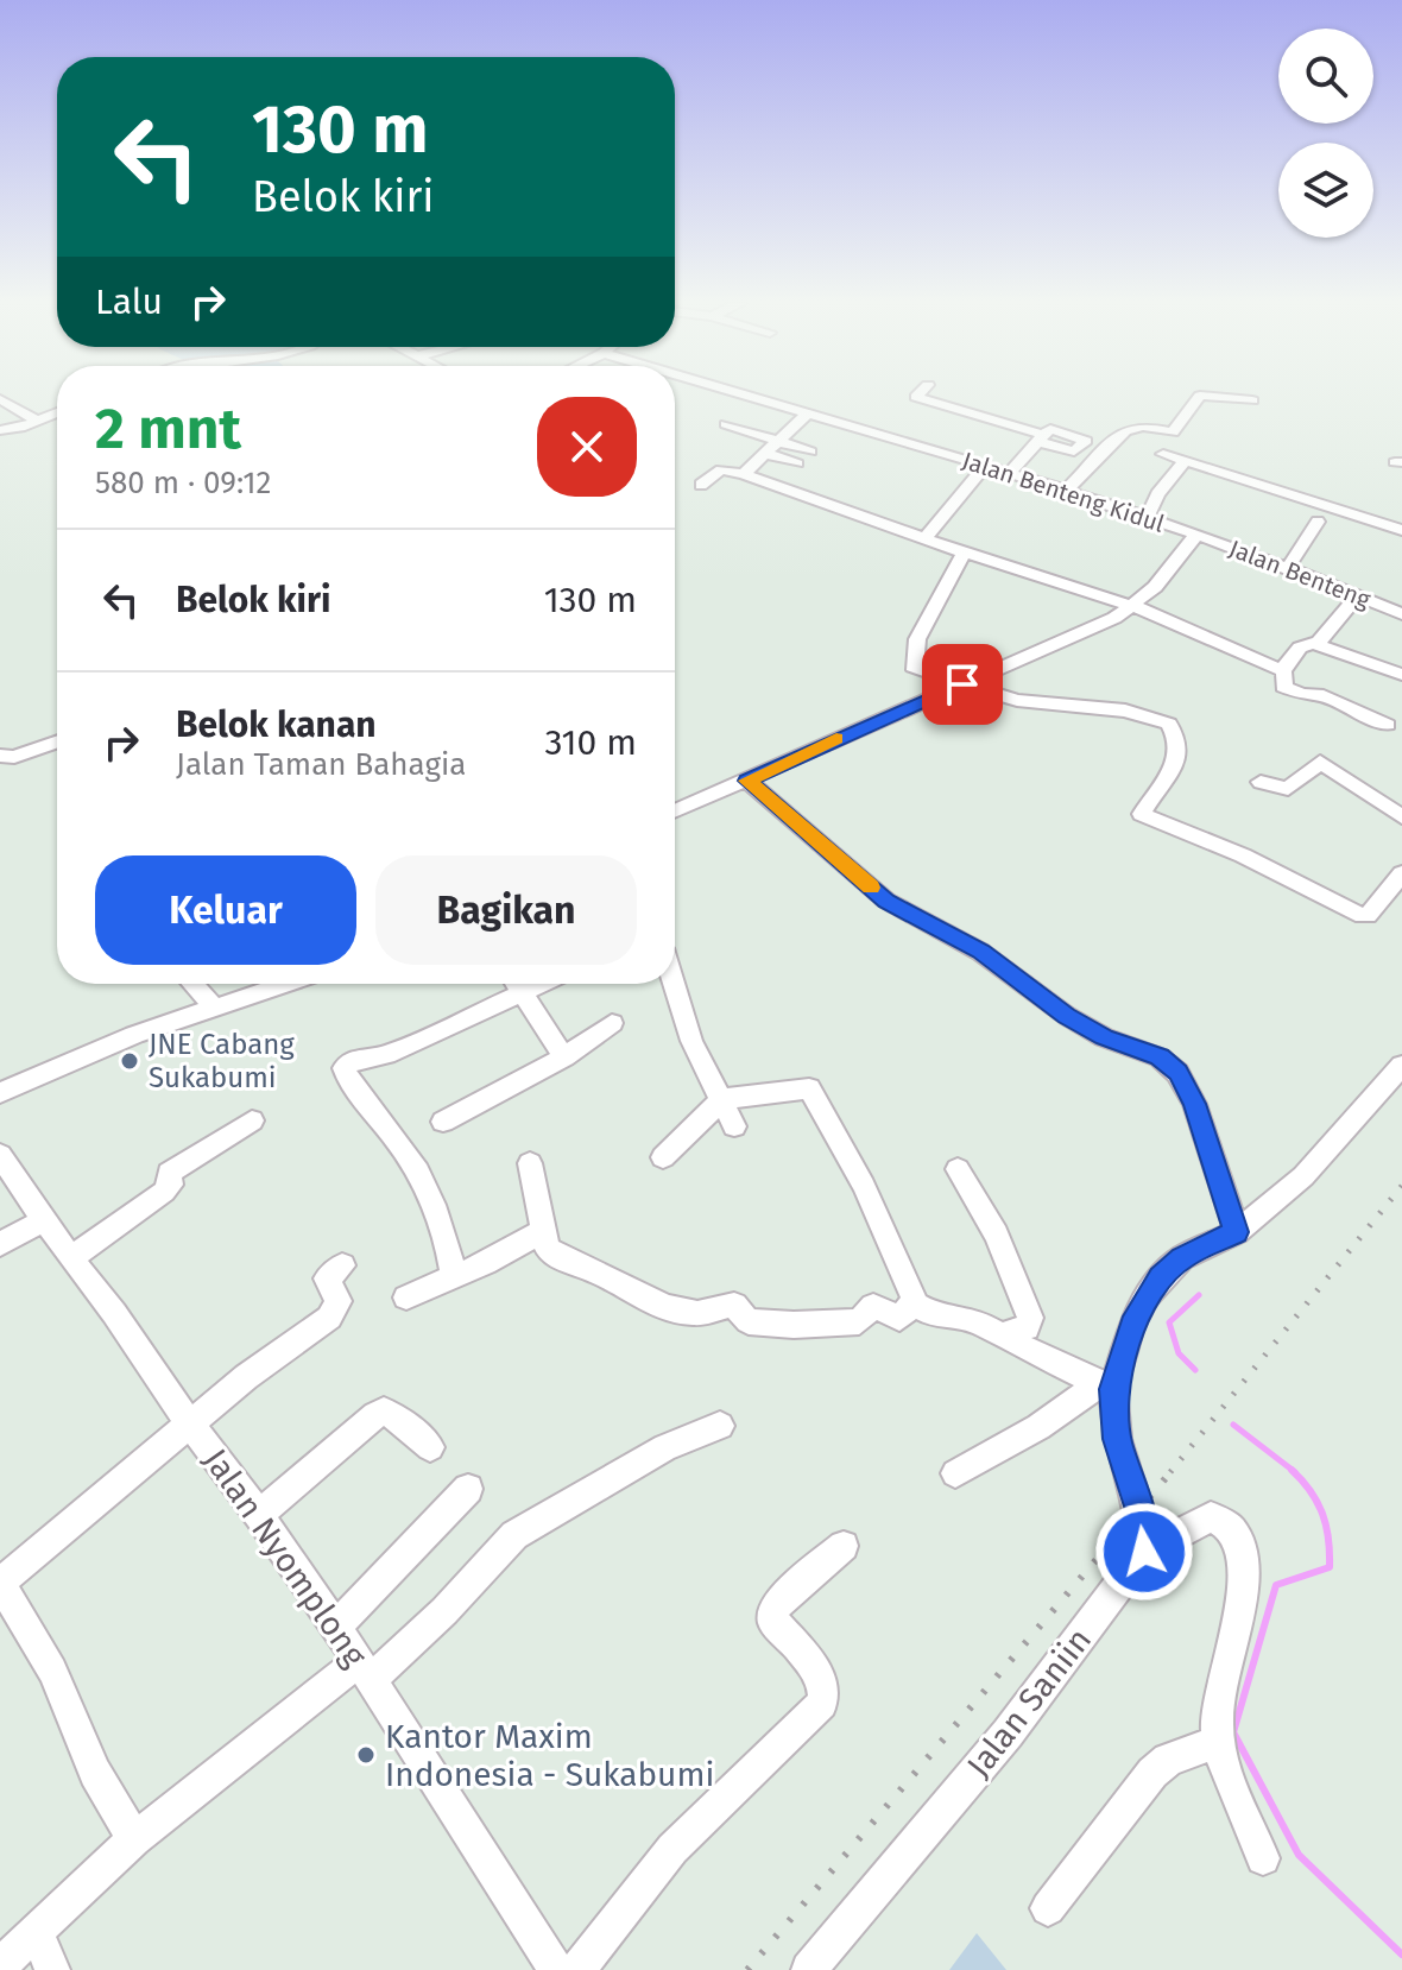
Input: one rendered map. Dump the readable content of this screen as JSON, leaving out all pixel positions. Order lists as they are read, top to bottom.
{
  "streets": {
    "street": [
      "Jalan Benteng Kidul",
      "Jalan Benteng",
      "Jalan Nyomplong",
      "Jalan Saniin"
    ]
  },
  "crossings": [
    ["Jalan Benteng Kidul", "Jalan Benteng"]
  ],
  "places": ["JNE Cabang Sukabumi", "Kantor Maxim Indonesia - Sukabumi"],
  "page": {
    "turn": ["130 m", "Belok kiri"],
    "then": "Lalu",
    "heading": ["2 mnt", "580 m · 09:12"],
    "list": [
      {
        "name": "Belok kiri",
        "value": "130 m"
      },
      {
        "name": "Belok kanan",
        "note": "Jalan Taman Bahagia",
        "value": "310 m"
      }
    ],
    "buttons": ["Keluar", "Bagikan"]
  }
}
